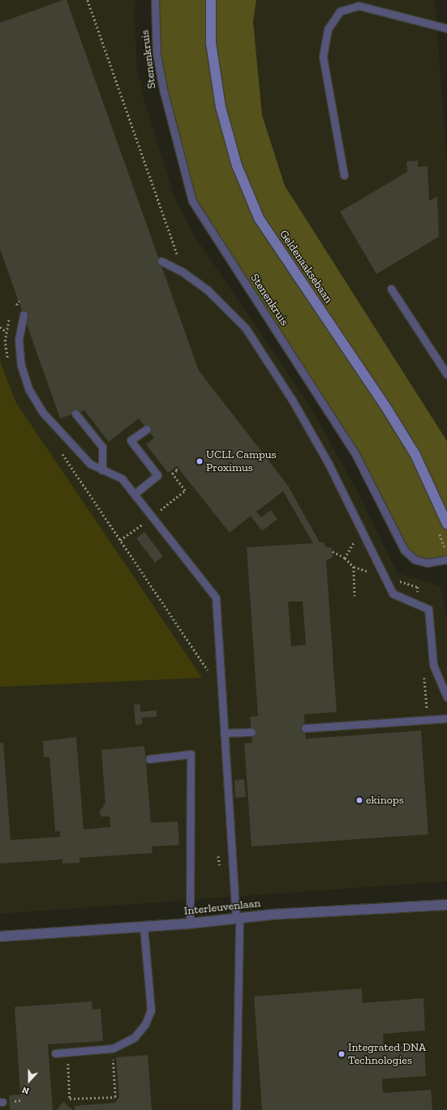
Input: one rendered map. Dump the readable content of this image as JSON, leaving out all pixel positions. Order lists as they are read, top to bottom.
{
  "streets": {
    "street": ["Geldenaaksebaan", "Interleuvenlaan"],
    "lane": ["Stenenkruis"]
  },
  "places": ["UCLL Campus Proximus", "ekinops", "Integrated DNA Technologies"],
  "north": "bottom"
}
